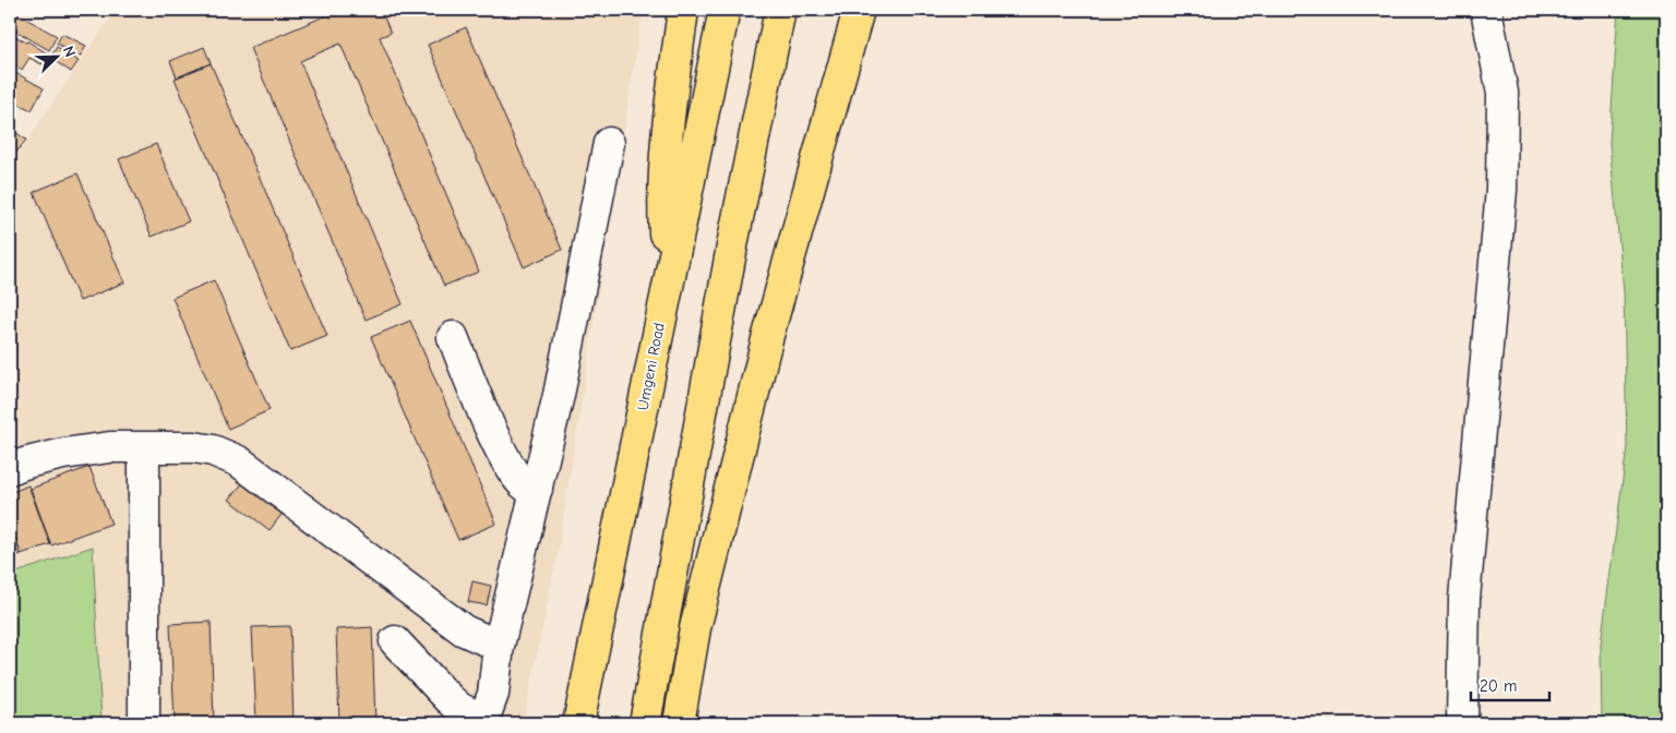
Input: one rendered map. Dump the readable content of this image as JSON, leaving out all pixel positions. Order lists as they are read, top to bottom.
{
  "streets": {
    "highway": ["Umgeni Road"]
  },
  "scale_bar": "20 m",
  "north": "top right"
}
